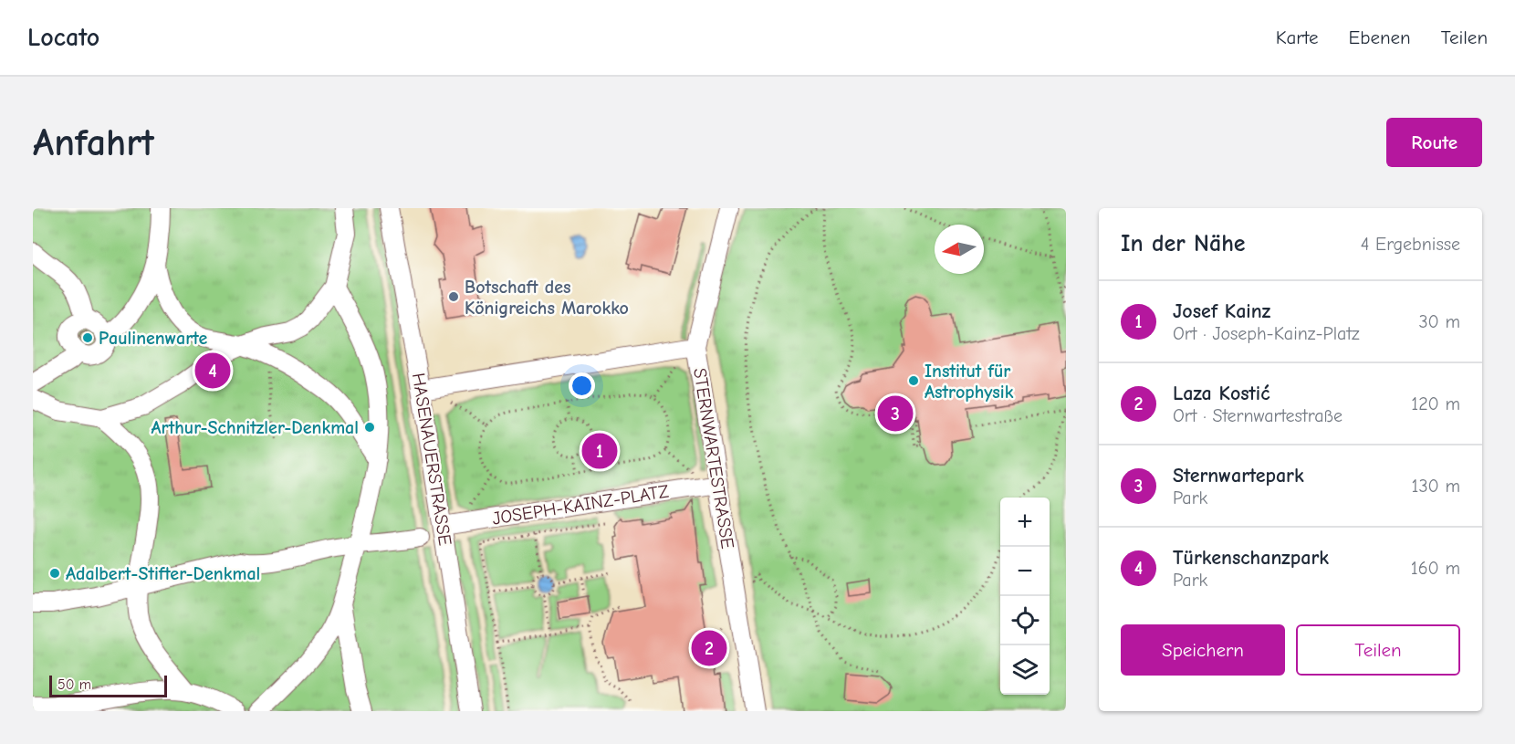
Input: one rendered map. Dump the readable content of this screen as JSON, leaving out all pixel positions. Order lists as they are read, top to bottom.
{
  "streets": {
    "street": ["STERNWARTESTRASSE", "HASENAUERSTRASSE", "JOSEPH-KAINZ-PLATZ"]
  },
  "crossings": [
    ["STERNWARTESTRASSE", "JOSEPH-KAINZ-PLATZ"],
    ["HASENAUERSTRASSE", "JOSEPH-KAINZ-PLATZ"]
  ],
  "places": [
    "Botschaft des Königreichs Marokko",
    "Paulinenwarte",
    "Institut für Astrophysik",
    "Arthur-Schnitzler-Denkmal",
    "Adalbert-Stifter-Denkmal"
  ],
  "scale_bar": "50 m",
  "north": "left",
  "page": {
    "header": "Locato",
    "nav": ["Karte", "Ebenen", "Teilen"],
    "buttons": [
      "Route",
      ["Speichern", "Teilen"]
    ],
    "title": "Anfahrt",
    "heading": ["In der Nähe", "4 Ergebnisse"],
    "list": [
      {
        "mark": "1",
        "name": "Josef Kainz",
        "note": "Ort · Joseph-Kainz-Platz",
        "value": "30 m"
      },
      {
        "mark": "2",
        "name": "Laza Kostić",
        "note": "Ort · Sternwartestraße",
        "value": "120 m"
      },
      {
        "mark": "3",
        "name": "Sternwartepark",
        "note": "Park",
        "value": "130 m"
      },
      {
        "mark": "4",
        "name": "Türkenschanzpark",
        "note": "Park",
        "value": "160 m"
      }
    ],
    "pins": [
      "4",
      "3",
      "1",
      "2"
    ],
    "map_buttons": ["+", "−"],
    "scale": "50 m"
  }
}
